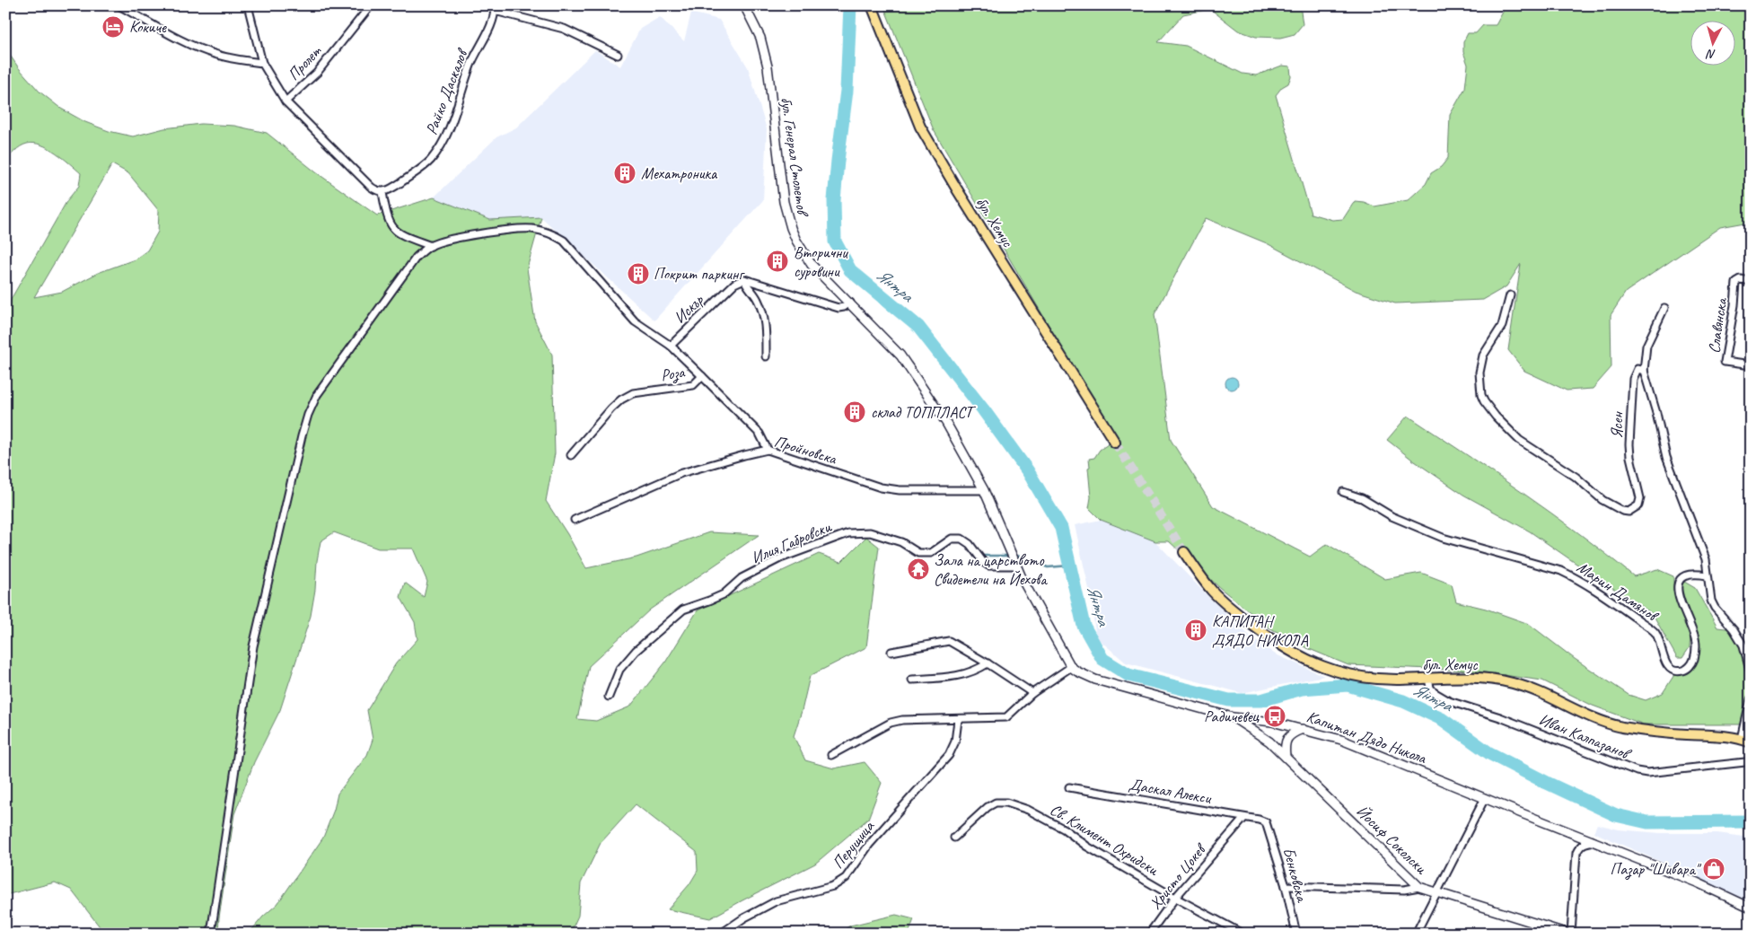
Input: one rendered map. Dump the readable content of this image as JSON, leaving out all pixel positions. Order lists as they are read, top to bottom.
{
  "streets": {
    "main road": ["бул. Хемус"],
    "street": [
      "Пролет",
      "Райко Даскалов",
      "бул. Генерал Столетов",
      "Искър",
      "Славянска",
      "Роза",
      "Ясен",
      "Пройновска",
      "Илия Габровски",
      "Марин Дамянов",
      "Иван Калпазанов",
      "Капитан Дядо Никола",
      "Даскал Алекси",
      "Св. Климент Охридски",
      "Йосиф Соколски",
      "Перущица",
      "Бенковска",
      "Христо Цокев"
    ]
  },
  "crossings": [
    ["бул. Генерал Столетов", "Пройновска"],
    ["бул. Генерал Столетов", "Илия Габровски"],
    ["бул. Хемус", "Иван Калпазанов"],
    ["Роза", "Пройновска"],
    ["Капитан Дядо Никола", "Йосиф Соколски"],
    ["Даскал Алекси", "Бенковска"],
    ["Даскал Алекси", "Христо Цокев"],
    ["Св. Климент Охридски", "Христо Цокев"]
  ],
  "water": ["Янтра"],
  "places": {
    "hotel": ["Кокиче"],
    "building": [
      "Мехатроника",
      "Вторични суровини",
      "Покрит паркинг",
      "склад ТОППЛАСТ",
      "КАПИТАН ДЯДО НИКОЛА"
    ],
    "temple": ["Зала на царството Свидетели на Йехова"],
    "bus stop": ["Радичевец"],
    "shop": ["Пазар ''Шивара''"]
  },
  "north": "bottom"
}
